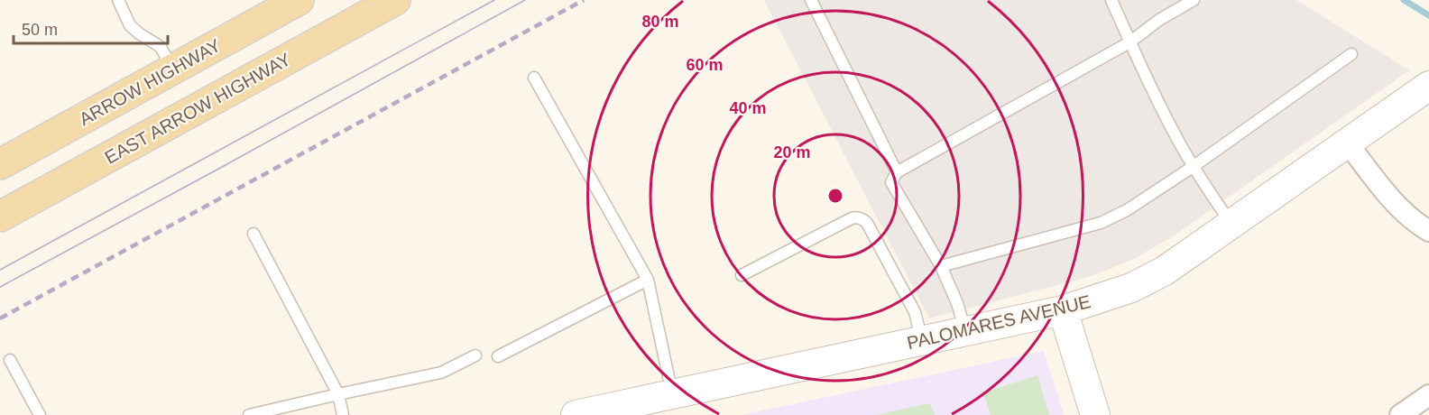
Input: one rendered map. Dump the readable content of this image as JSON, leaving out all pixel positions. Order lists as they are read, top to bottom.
{
  "streets": {
    "main road": ["ARROW HIGHWAY", "EAST ARROW HIGHWAY"],
    "street": ["PALOMARES AVENUE"]
  },
  "scale_bar": "50 m",
  "rings": [
    "80 m",
    "60 m",
    "40 m",
    "20 m"
  ]
}
